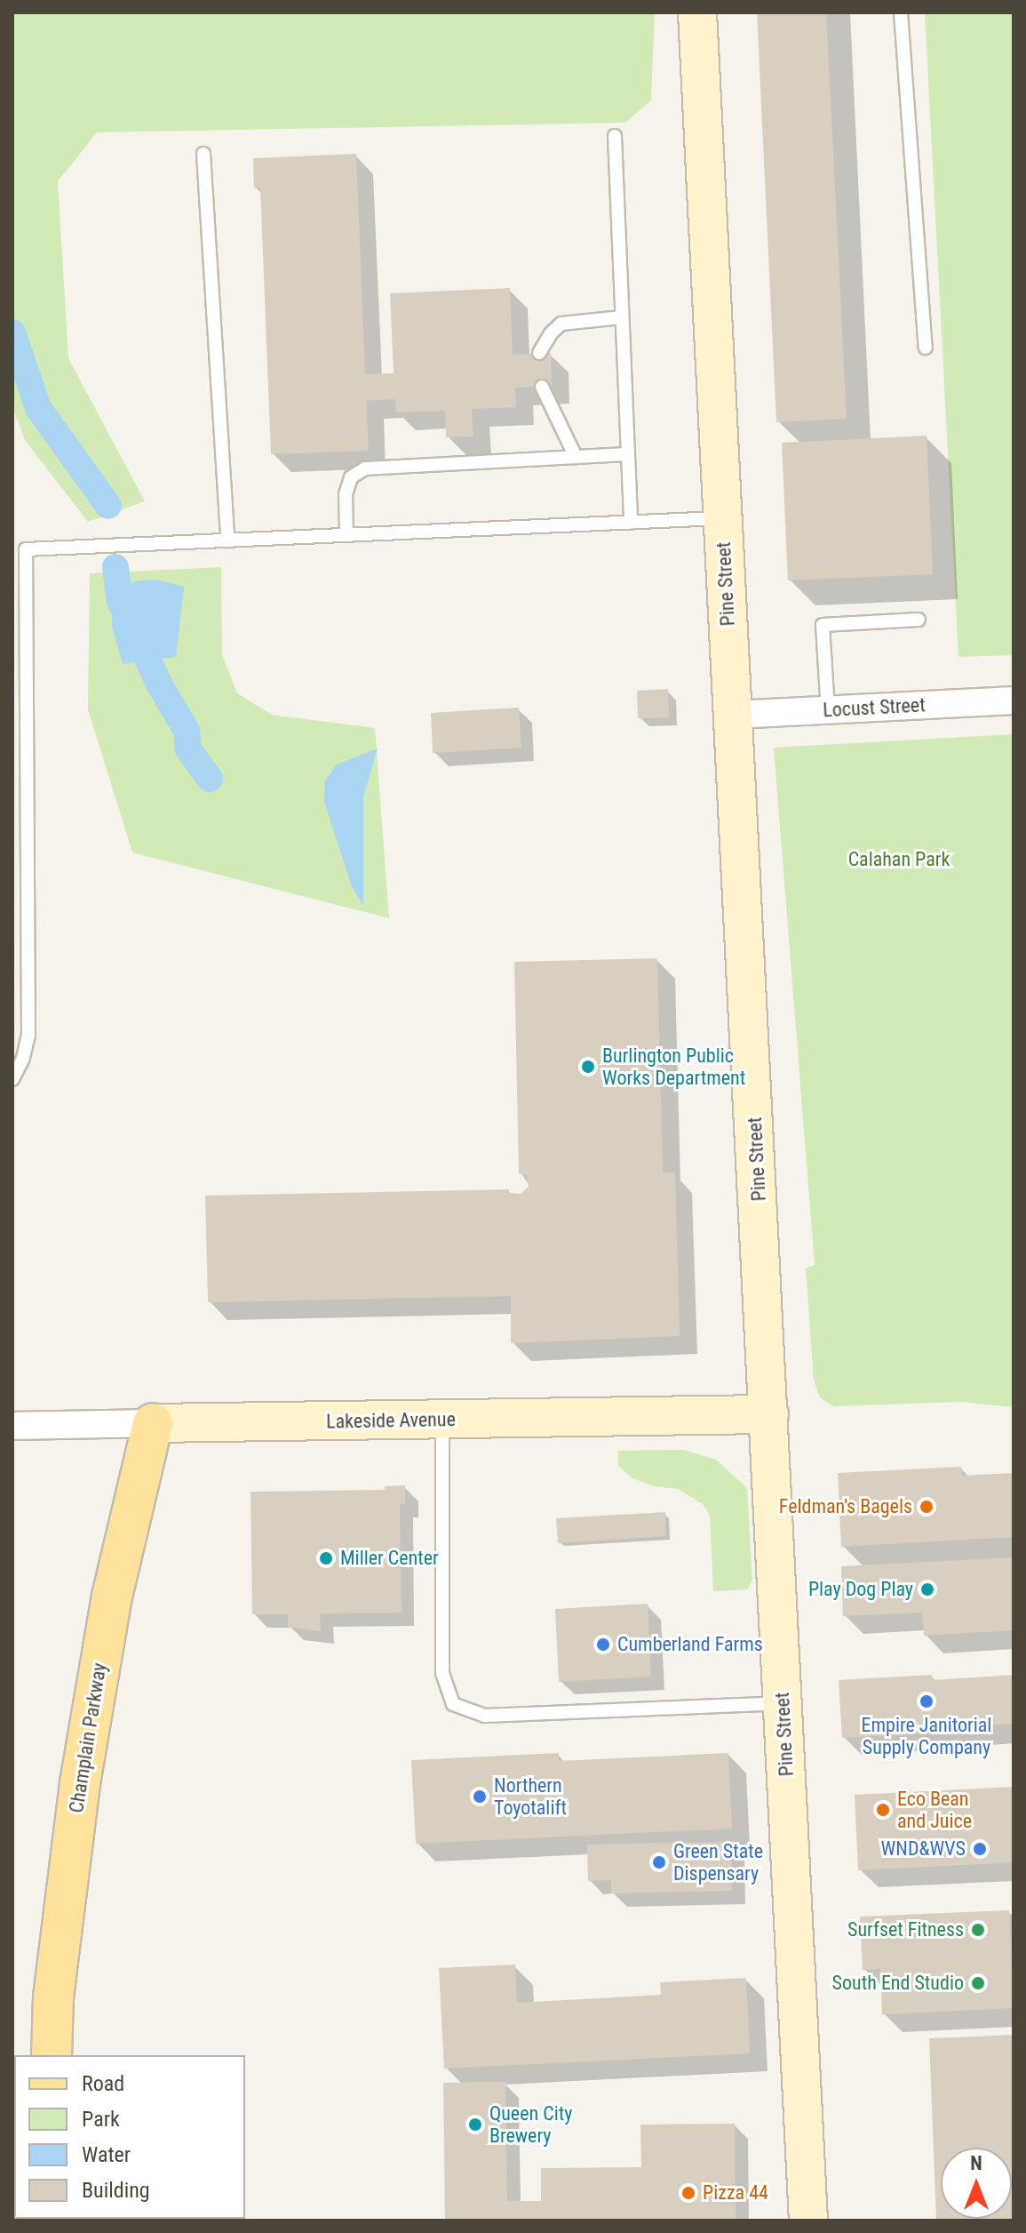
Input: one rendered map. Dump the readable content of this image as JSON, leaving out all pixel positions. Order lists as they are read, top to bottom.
{
  "streets": {
    "main road": ["Pine Street", "Lakeside Avenue", "Champlain Parkway"],
    "street": ["Locust Street"]
  },
  "crossings": [
    ["Pine Street", "Locust Street"],
    ["Pine Street", "Lakeside Avenue"],
    ["Lakeside Avenue", "Champlain Parkway"]
  ],
  "parks": ["Calahan Park"],
  "places": [
    "Burlington Public Works Department",
    "Feldman's Bagels",
    "Miller Center",
    "Play Dog Play",
    "Cumberland Farms",
    "Empire Janitorial Supply Company",
    "Northern Toyotalift",
    "Eco Bean and Juice",
    "WND&WVS",
    "Green State Dispensary",
    "Surfset Fitness",
    "South End Studio",
    "Queen City Brewery",
    "Pizza 44"
  ],
  "legend": [
    "Road",
    "Park",
    "Water",
    "Building"
  ],
  "north": "top"
}
